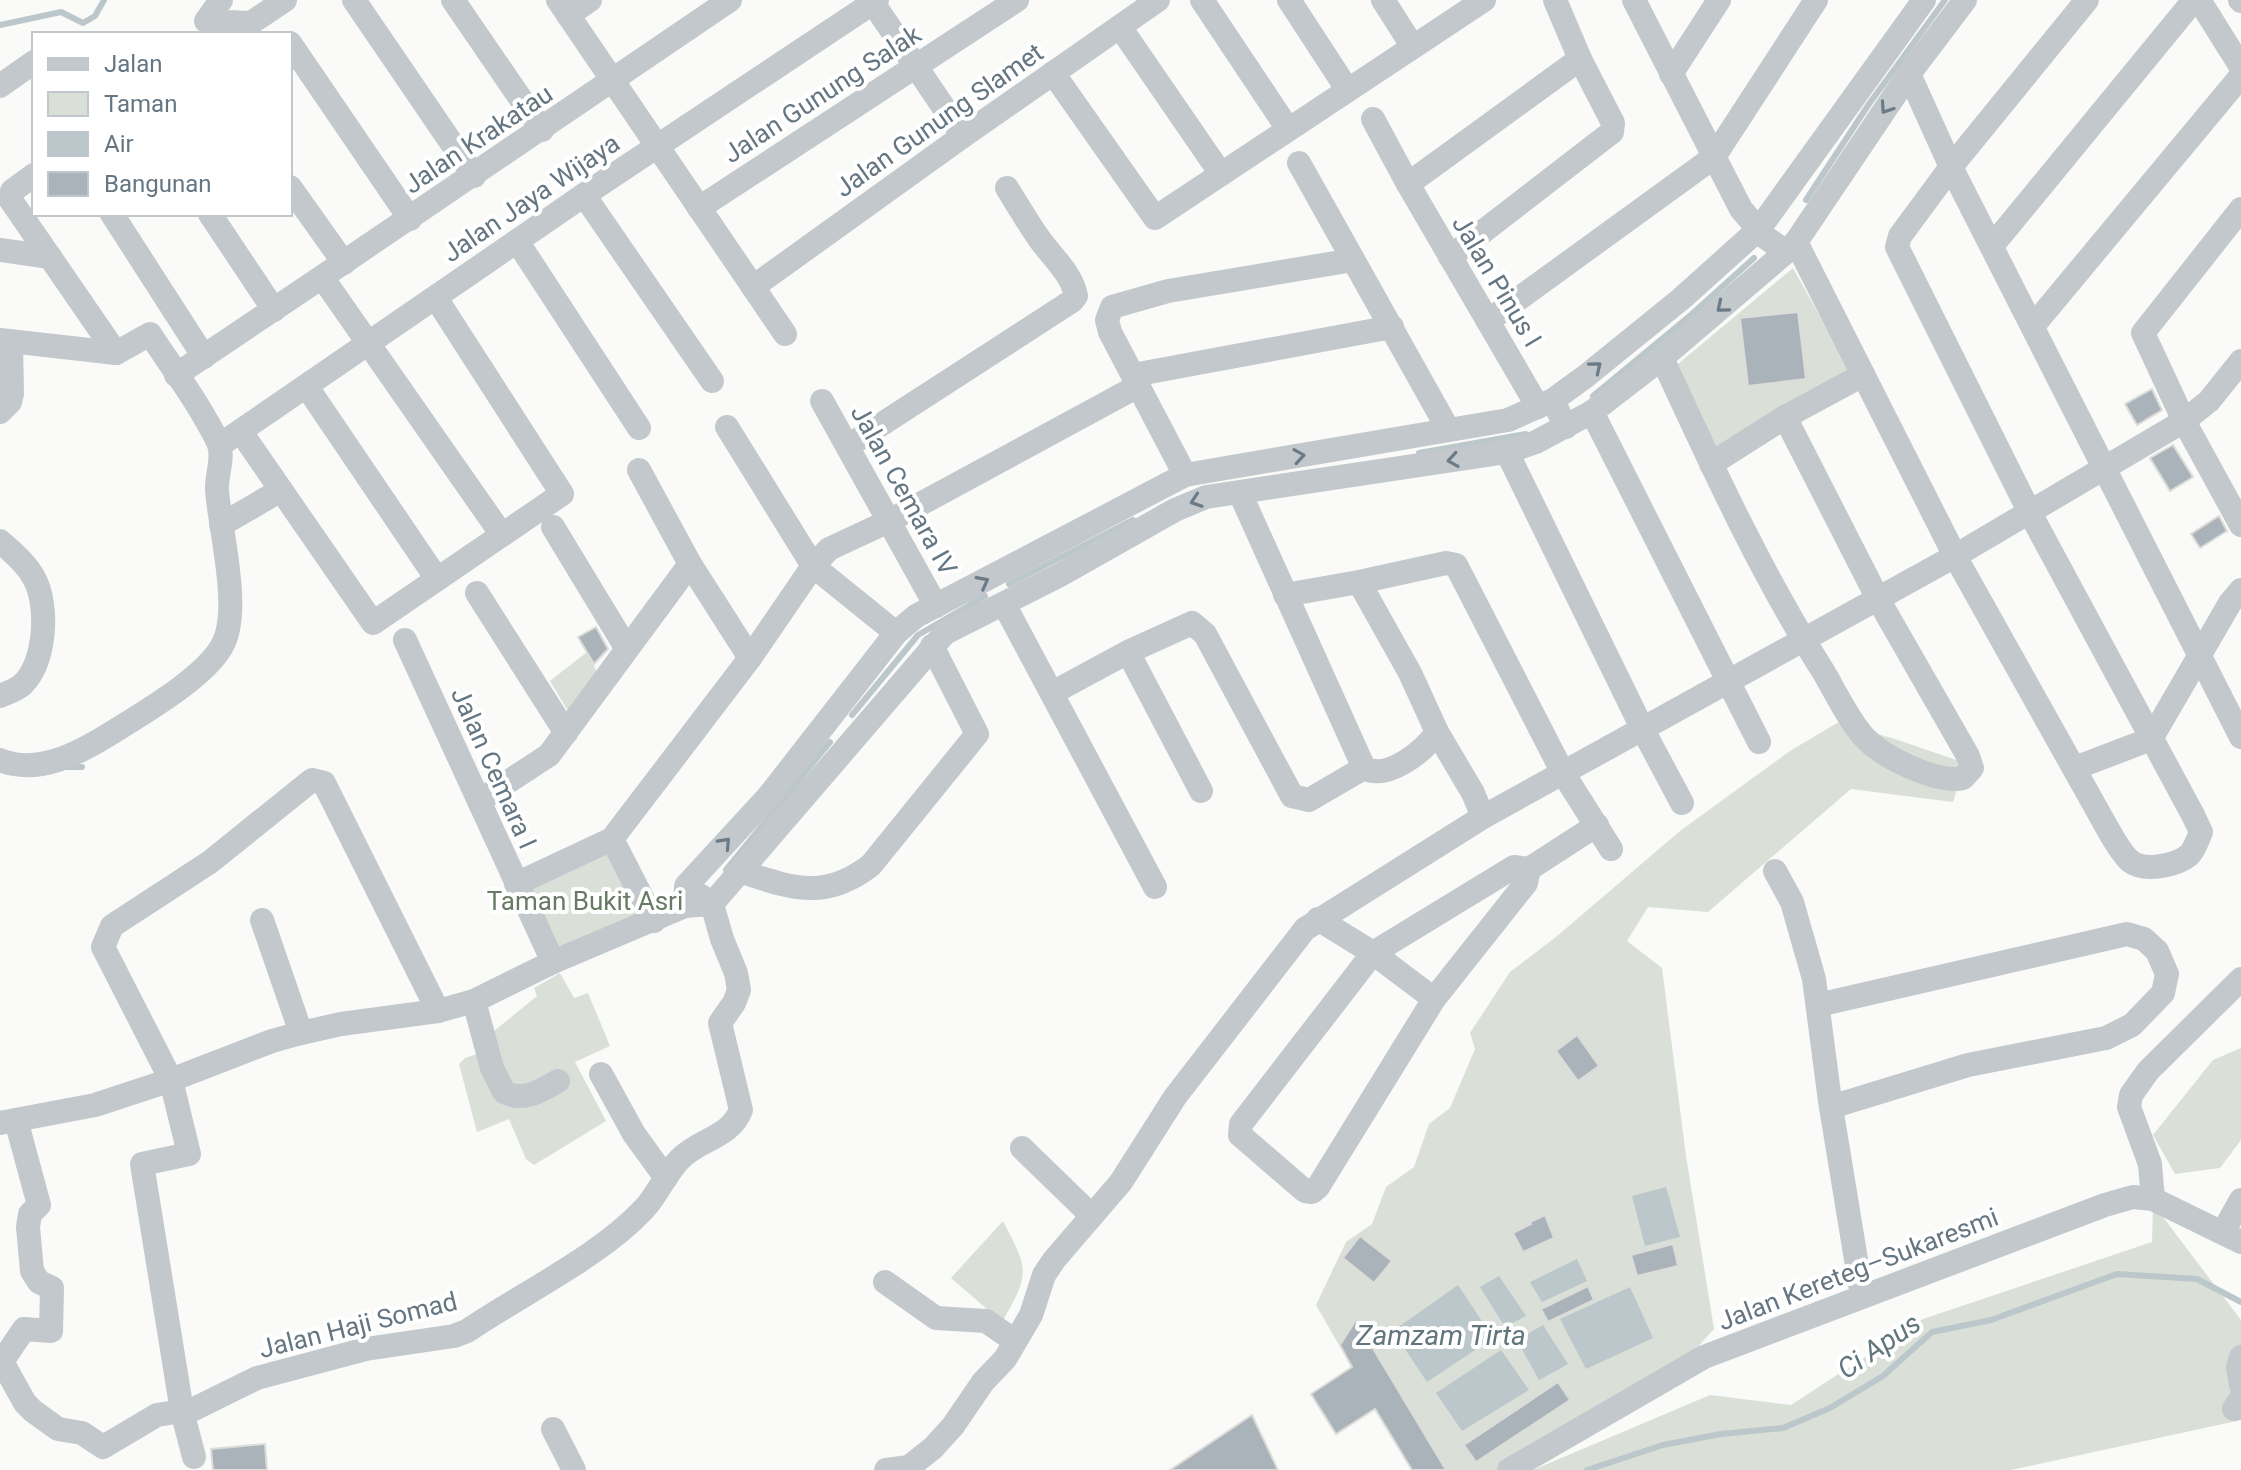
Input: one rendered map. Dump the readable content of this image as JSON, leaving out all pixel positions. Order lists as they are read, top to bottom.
{
  "streets": {
    "street": [
      "Jalan Gunung Salak",
      "Jalan Gunung Slamet",
      "Jalan Krakatau",
      "Jalan Jaya Wijaya",
      "Jalan Pinus I",
      "Jalan Cemara IV",
      "Jalan Cemara I",
      "Jalan Kereteg–Sukaresmi",
      "Jalan Haji Somad"
    ]
  },
  "water": ["Zamzam Tirta", "Ci Apus"],
  "parks": ["Taman Bukit Asri"],
  "legend": [
    "Jalan",
    "Taman",
    "Air",
    "Bangunan"
  ]
}
